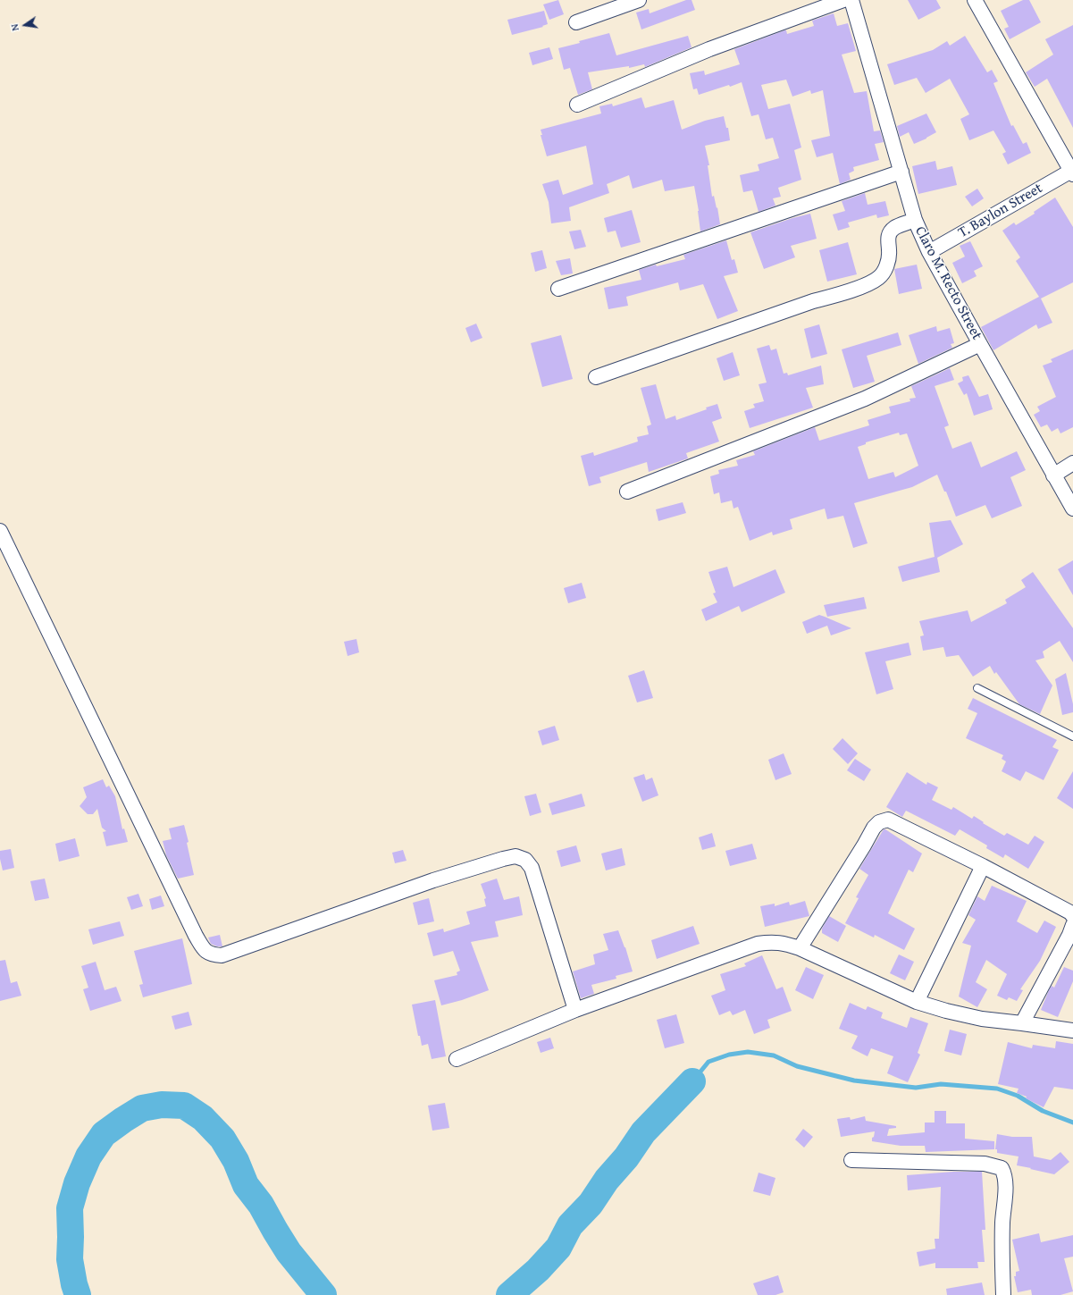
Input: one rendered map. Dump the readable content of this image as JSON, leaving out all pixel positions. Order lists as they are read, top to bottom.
{
  "streets": {
    "street": ["T. Baylon Street", "Claro M. Recto Street"]
  },
  "crossings": [
    ["T. Baylon Street", "Claro M. Recto Street"]
  ],
  "north": "left"
}
